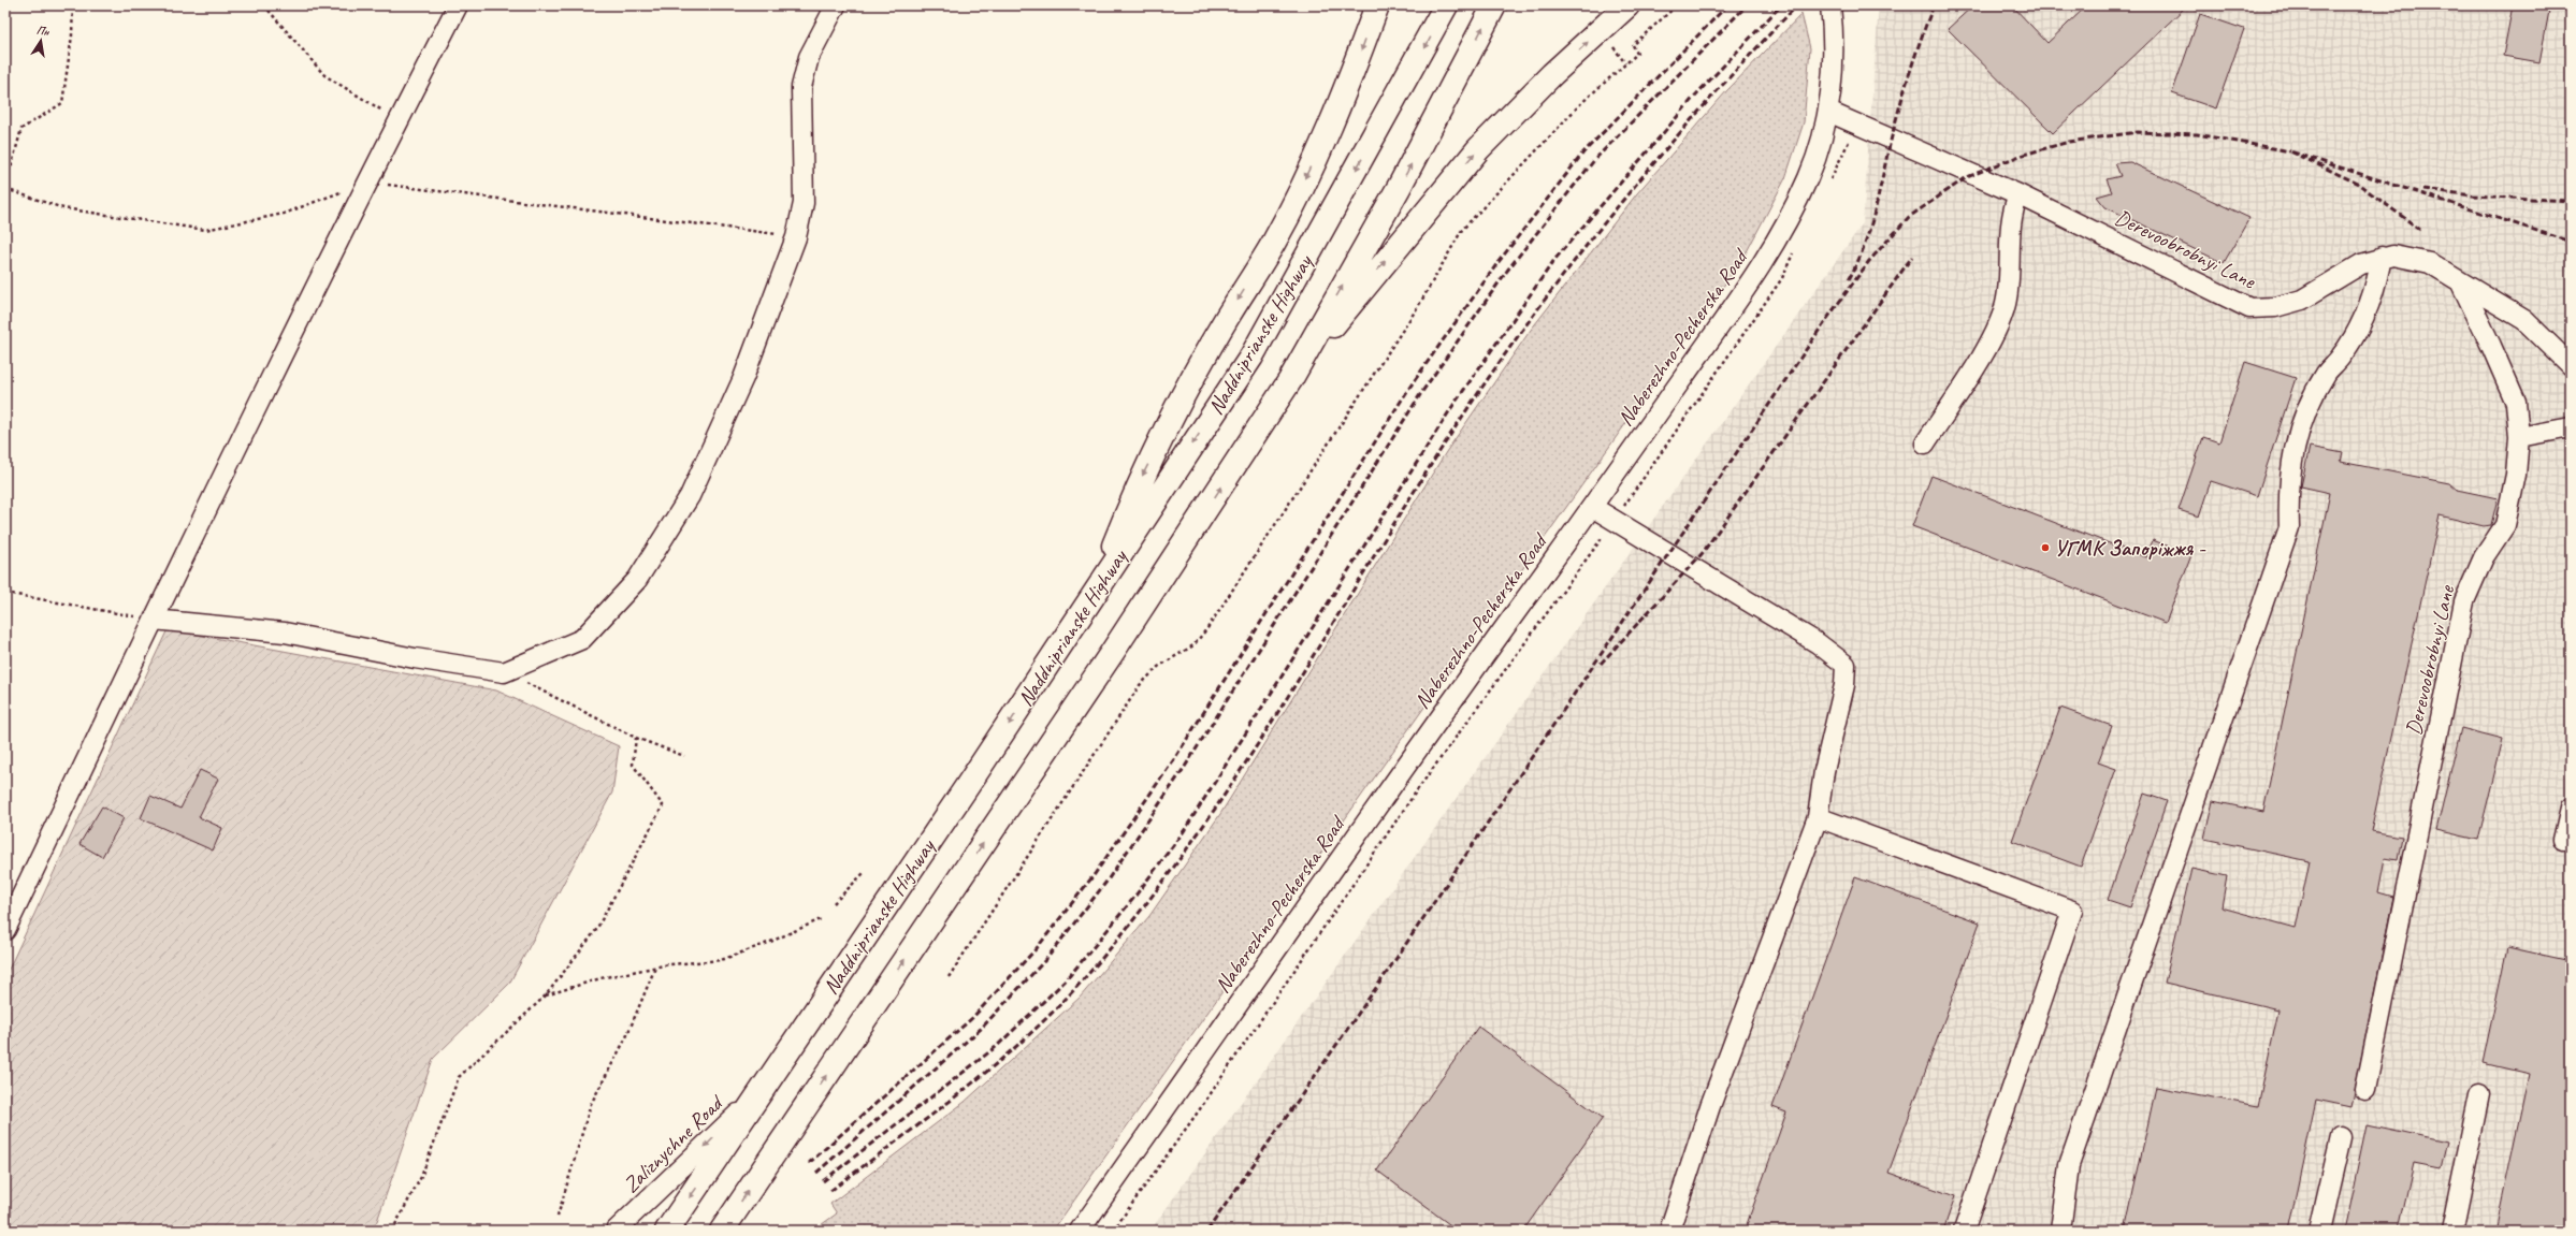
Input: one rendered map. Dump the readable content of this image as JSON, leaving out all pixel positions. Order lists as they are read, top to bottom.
{
  "streets": {
    "main road": ["Naddniprianske Highway"],
    "street": ["Derevoobrobnyi Lane", "Naberezhno-Pecherska Road", "Zaliznychne Road"]
  },
  "crossings": [
    ["Derevoobrobnyi Lane", "Naberezhno-Pecherska Road"],
    ["Naddniprianske Highway", "Zaliznychne Road"]
  ],
  "one_way": ["Zaliznychne Road"],
  "places": ["УГМК Запоріжжя -"],
  "north": "top"
}
